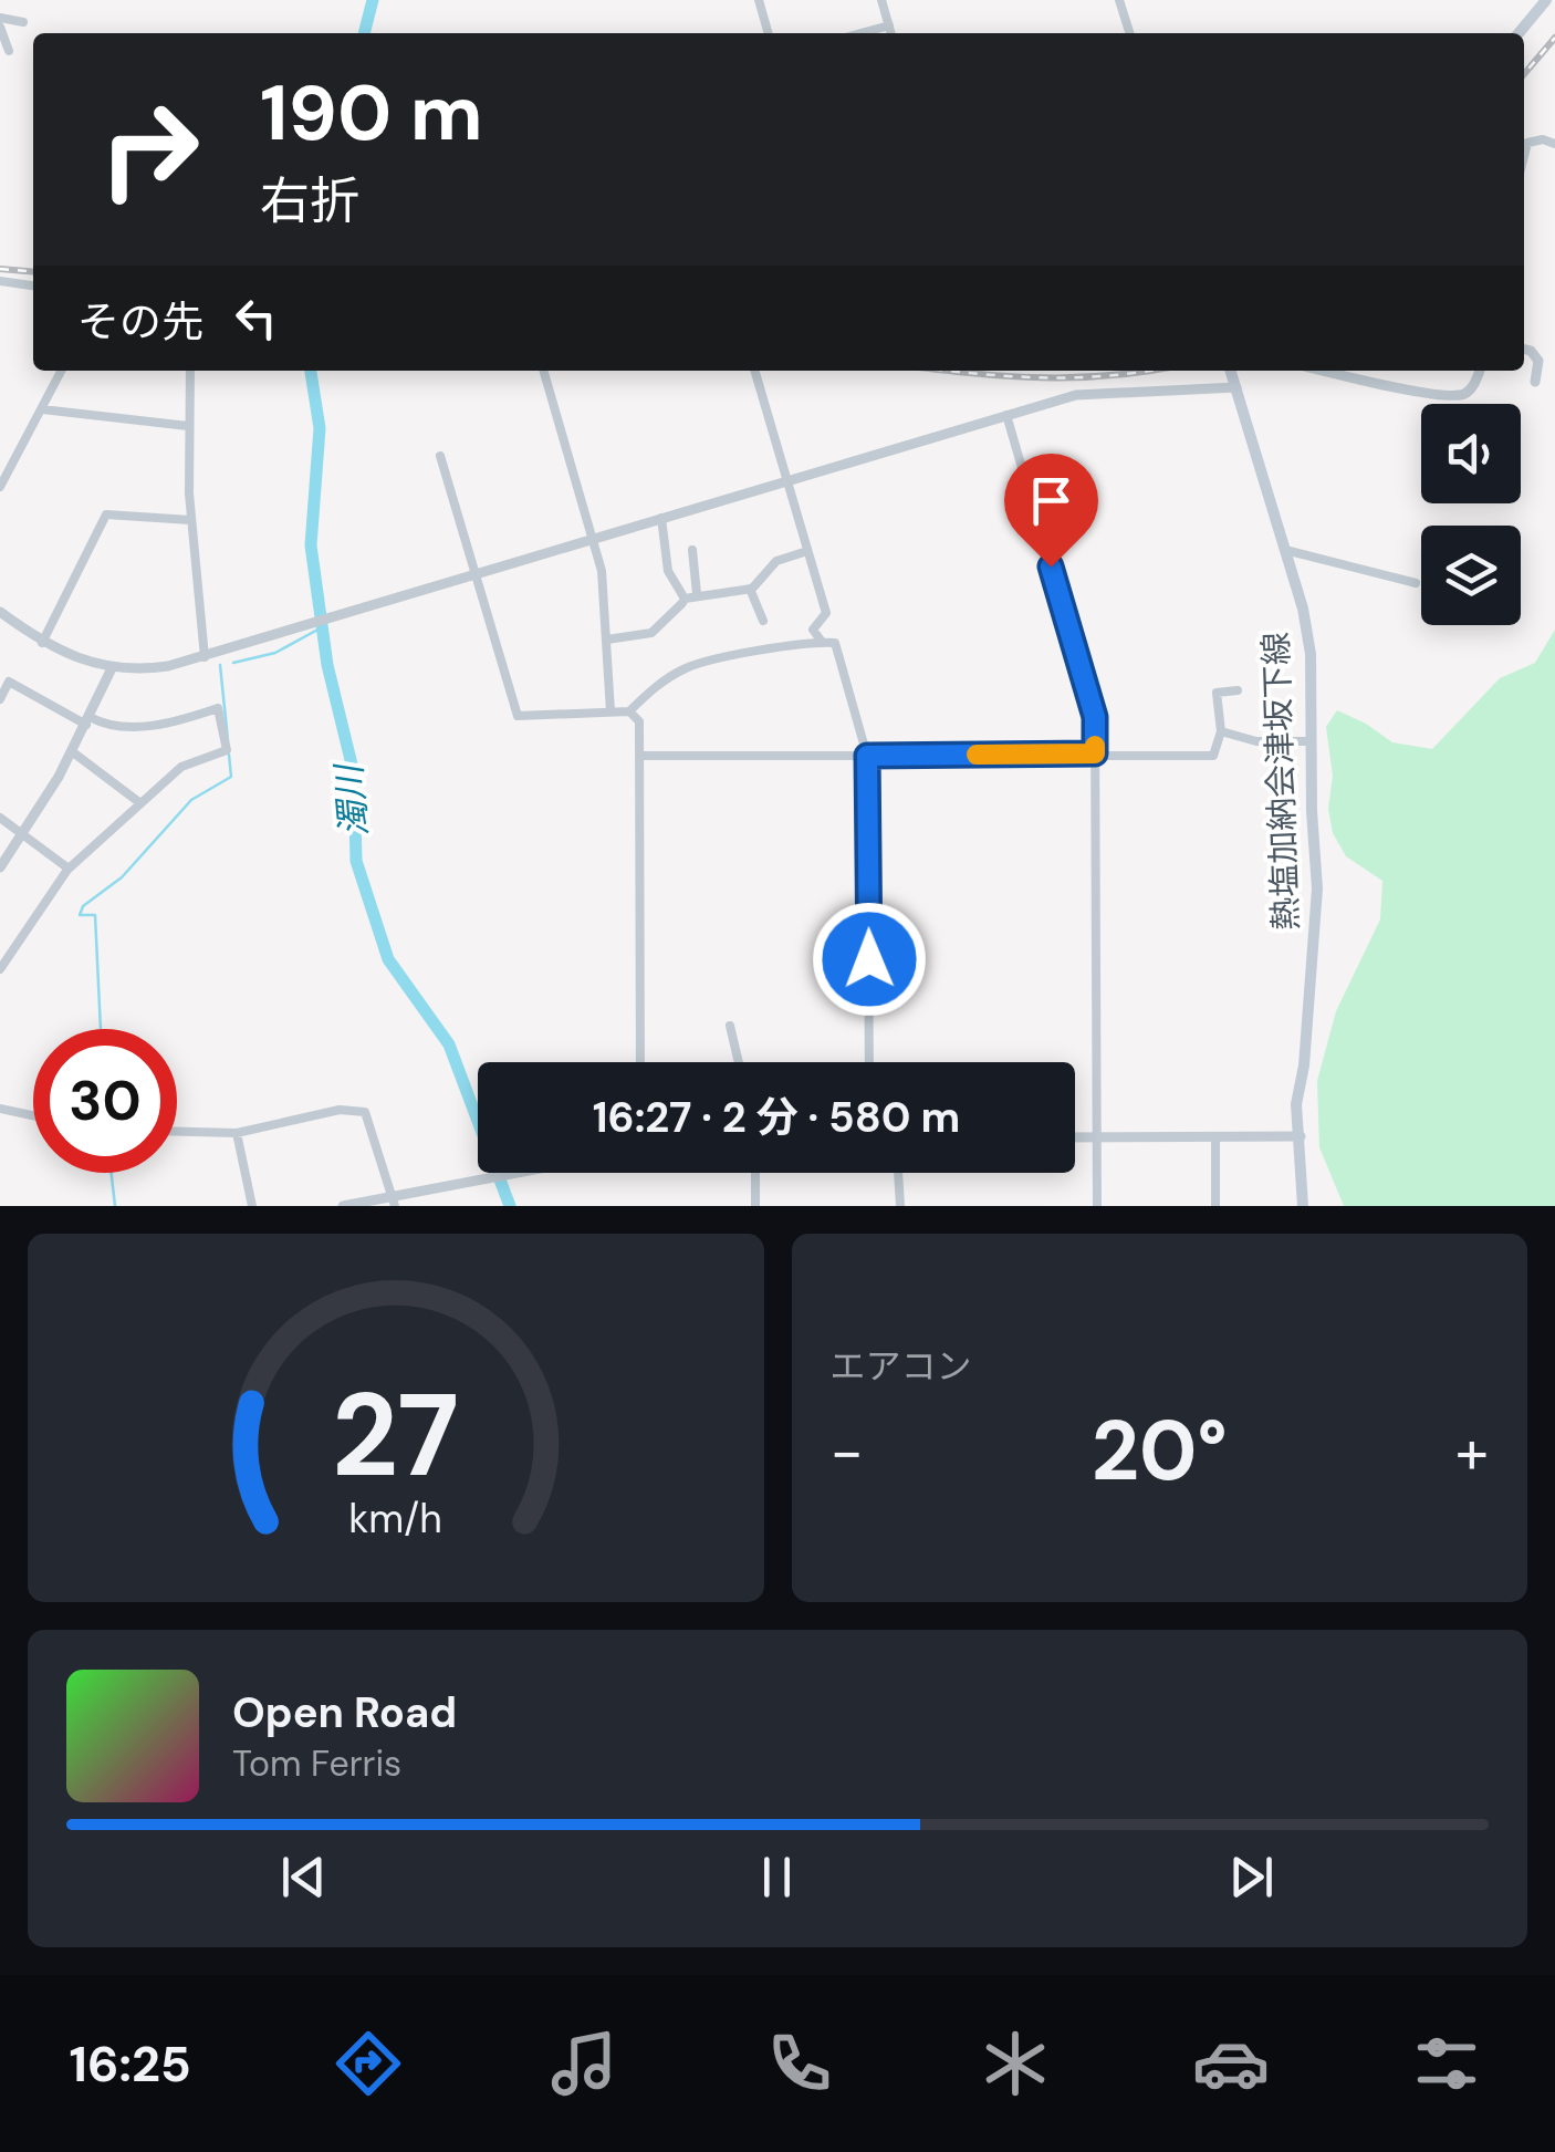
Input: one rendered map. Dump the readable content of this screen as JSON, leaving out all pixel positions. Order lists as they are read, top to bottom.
{
  "streets": {
    "main road": ["熱塩加納会津坂下線"]
  },
  "water": ["濁川"],
  "page": {
    "turn": ["190 m", "右折"],
    "then": "その先",
    "limit": "30",
    "trip": "16:27 · 2 分 · 580 m",
    "tile": "エアコン",
    "heat": ["−", "20°", "+"],
    "song": ["Open Road", "Tom Ferris"],
    "tabs": "16:25",
    "gauge": ["27", "km/h"]
  }
}
